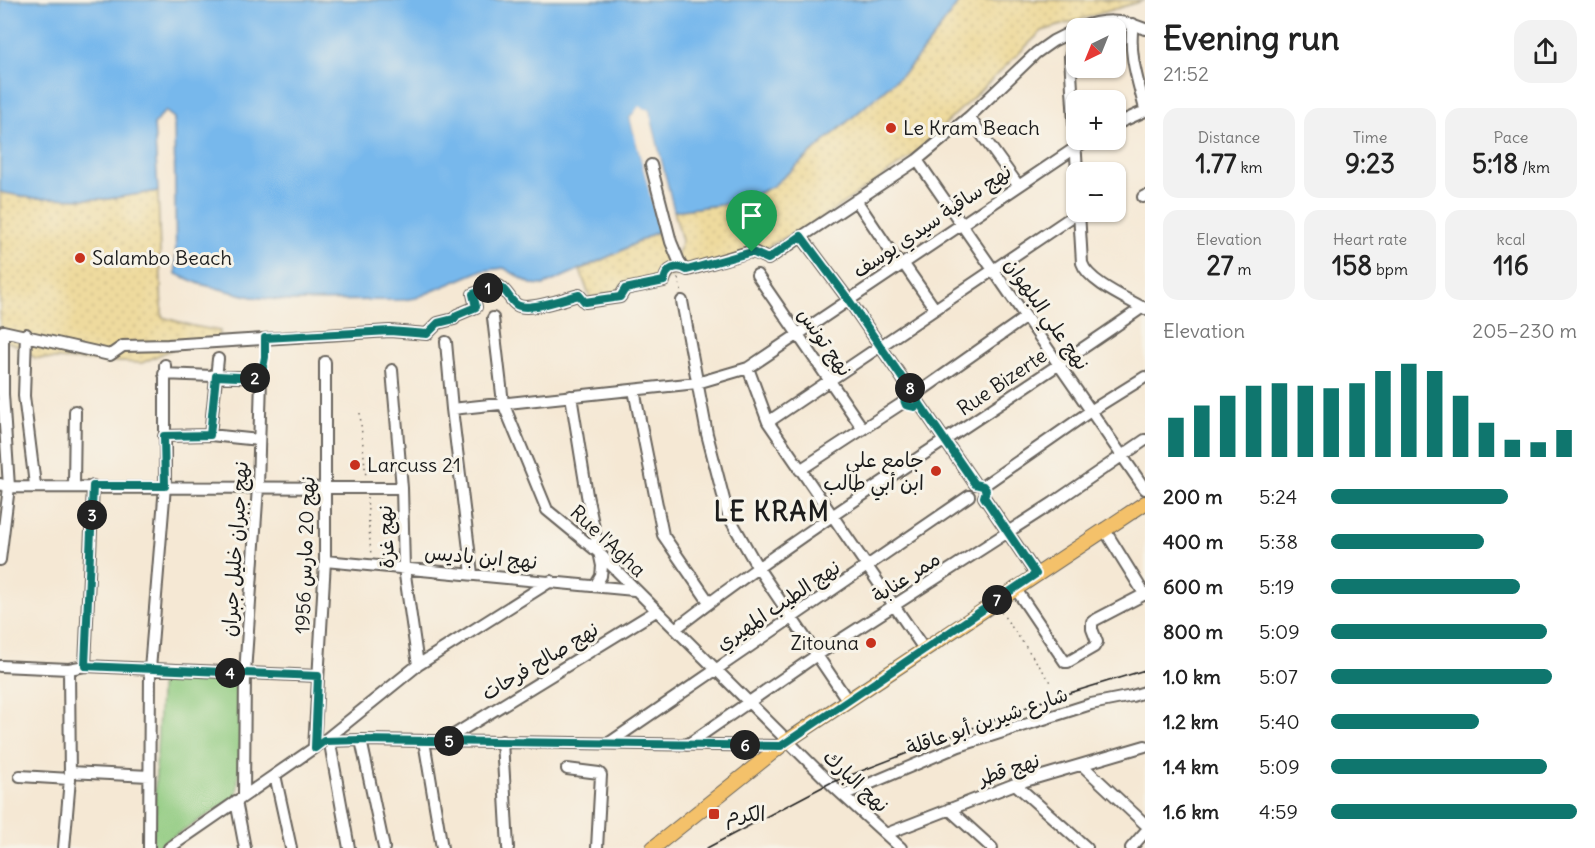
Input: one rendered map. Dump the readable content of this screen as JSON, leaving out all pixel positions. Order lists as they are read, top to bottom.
{
  "streets": {
    "street": [
      "نهج ساقية سيدي يوسف",
      "نهج علي البلهوان",
      "نهج تونس",
      "Rue Bizerte",
      "نهج غزة",
      "Rue l'Agha",
      "نهج جبران خليل جبران",
      "نهج 20 مارس 1956",
      "نهج ابن باديس",
      "ممر عنابة",
      "نهج الطيب المهيري",
      "نهج صالح فرحات",
      "شارع شيرين أبو عاقلة",
      "نهج قطر",
      "نهج البارك"
    ]
  },
  "crossings": [
    ["نهج ساقية سيدي يوسف", "نهج علي البلهوان"],
    ["نهج ساقية سيدي يوسف", "نهج تونس"],
    ["نهج ساقية سيدي يوسف", "Rue l'Agha"],
    ["نهج علي البلهوان", "Rue Bizerte"],
    ["نهج علي البلهوان", "ممر عنابة"],
    ["Rue Bizerte", "Rue l'Agha"],
    ["نهج غزة", "نهج ابن باديس"],
    ["Rue l'Agha", "نهج ابن باديس"],
    ["Rue l'Agha", "ممر عنابة"],
    ["Rue l'Agha", "نهج الطيب المهيري"],
    ["Rue l'Agha", "نهج صالح فرحات"],
    ["Rue l'Agha", "نهج البارك"],
    ["نهج 20 مارس 1956", "نهج ابن باديس"],
    ["شارع شيرين أبو عاقلة", "نهج البارك"],
    ["نهج قطر", "نهج البارك"]
  ],
  "districts": ["LE KRAM"],
  "places": {
    "other": [
      "Le Kram Beach",
      "Salambo Beach",
      "Larcuss 21",
      "جامع علي ابن أبي طالب",
      "Zitouna"
    ],
    "transit": ["الكرم"]
  },
  "north": "bottom left",
  "page": {
    "heading": ["Evening run", "21:52"],
    "map_buttons": ["+", "−"],
    "stats": [
      ["Distance", "1.77 km"],
      ["Time", "9:23"],
      ["Pace", "5:18 /km"],
      ["Elevation", "27 m"],
      ["Heart rate", "158 bpm"],
      ["kcal", "116"]
    ],
    "pins": [
      "1",
      "2",
      "8",
      "3",
      "7",
      "4",
      "5",
      "6"
    ],
    "chart": ["Elevation", "205–230 m"],
    "list": [
      {
        "name": "200 m",
        "note": "5:24"
      },
      {
        "name": "400 m",
        "note": "5:38"
      },
      {
        "name": "600 m",
        "note": "5:19"
      },
      {
        "name": "800 m",
        "note": "5:09"
      },
      {
        "name": "1.0 km",
        "note": "5:07"
      },
      {
        "name": "1.2 km",
        "note": "5:40"
      },
      {
        "name": "1.4 km",
        "note": "5:09"
      },
      {
        "name": "1.6 km",
        "note": "4:59"
      }
    ]
  }
}
